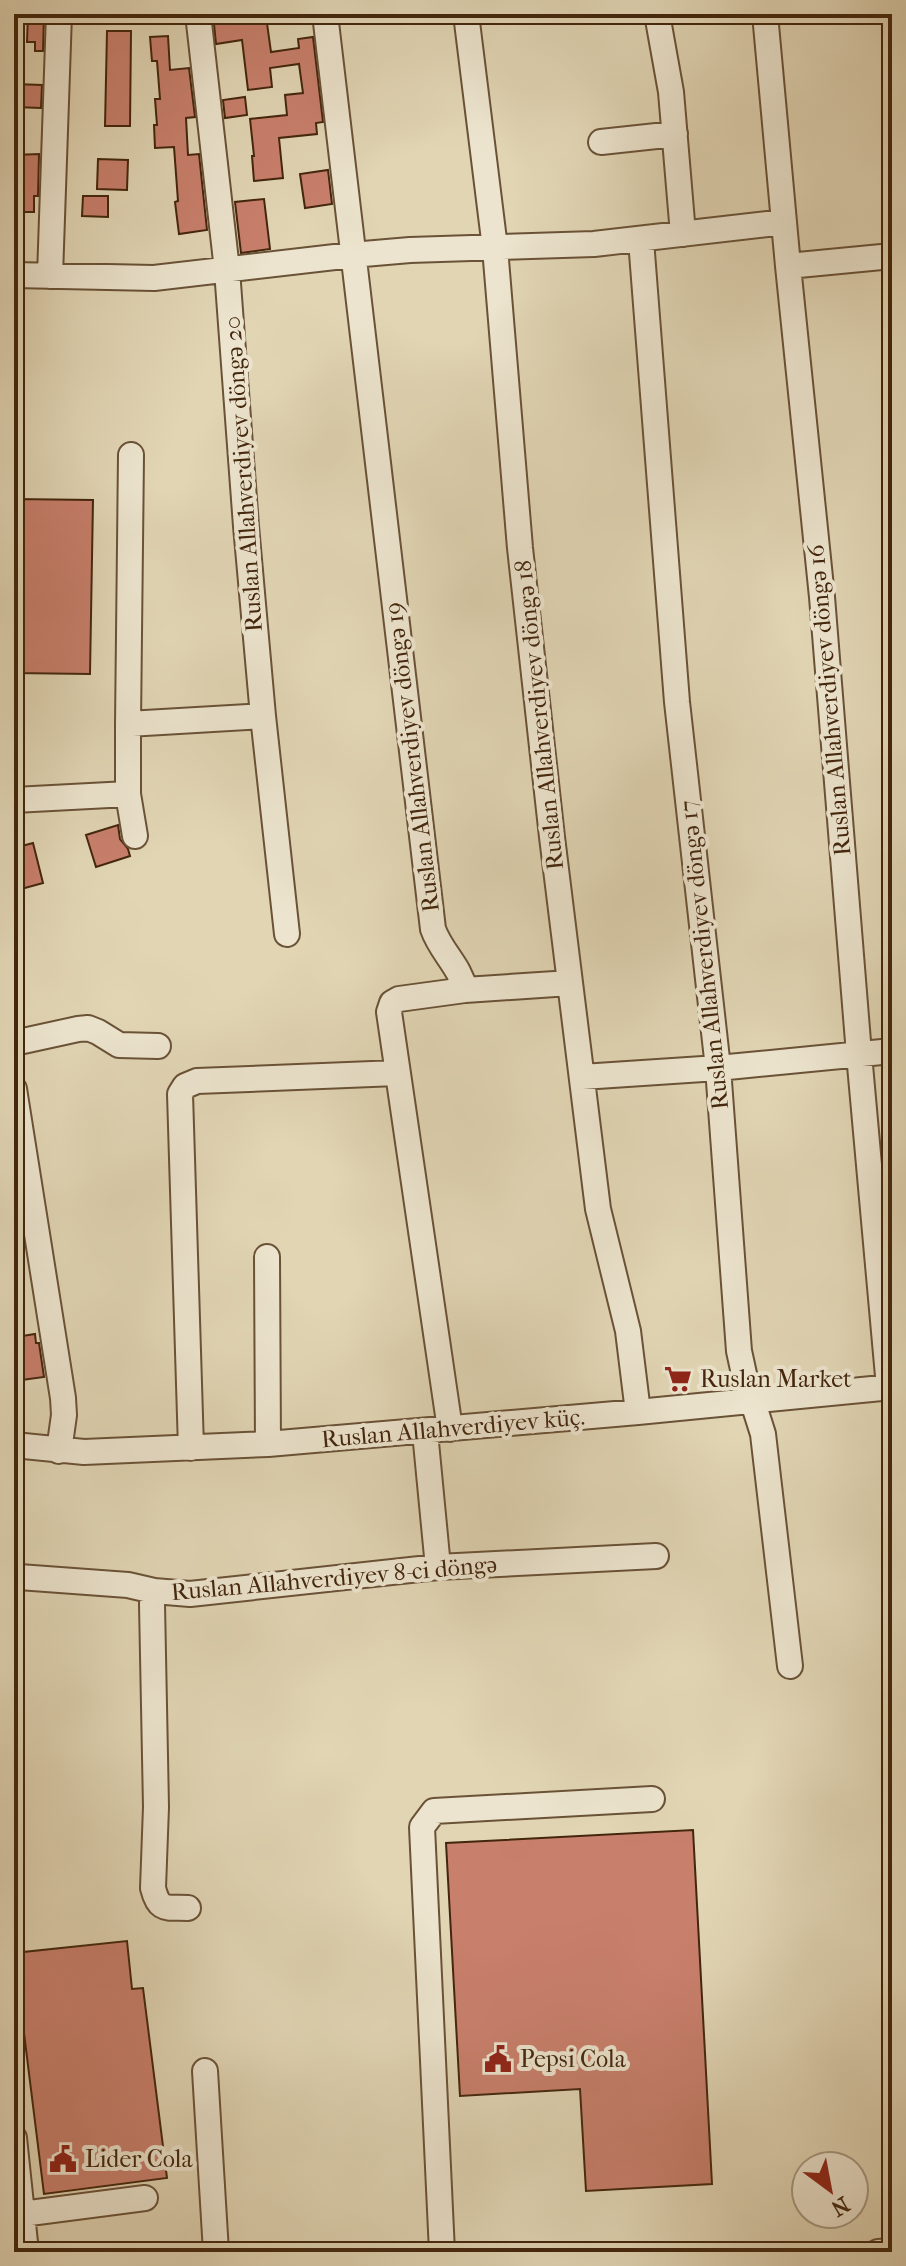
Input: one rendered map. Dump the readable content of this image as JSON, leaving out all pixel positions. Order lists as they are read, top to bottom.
{
  "streets": {
    "street": [
      "Ruslan Allahverdiyev döngə 20",
      "Ruslan Allahverdiyev döngə 16",
      "Ruslan Allahverdiyev döngə 18",
      "Ruslan Allahverdiyev döngə 19",
      "Ruslan Allahverdiyev döngə 17",
      "Ruslan Allahverdiyev küç.",
      "Ruslan Allahverdiyev 8-ci döngə"
    ]
  },
  "crossings": [
    ["Ruslan Allahverdiyev döngə 16", "Ruslan Allahverdiyev küç."],
    ["Ruslan Allahverdiyev döngə 18", "Ruslan Allahverdiyev küç."],
    ["Ruslan Allahverdiyev döngə 17", "Ruslan Allahverdiyev küç."]
  ],
  "places": {
    "supermarket": ["Ruslan Market"],
    "public building": ["Pepsi Cola", "Lider Cola"]
  },
  "north": "bottom right"
}
